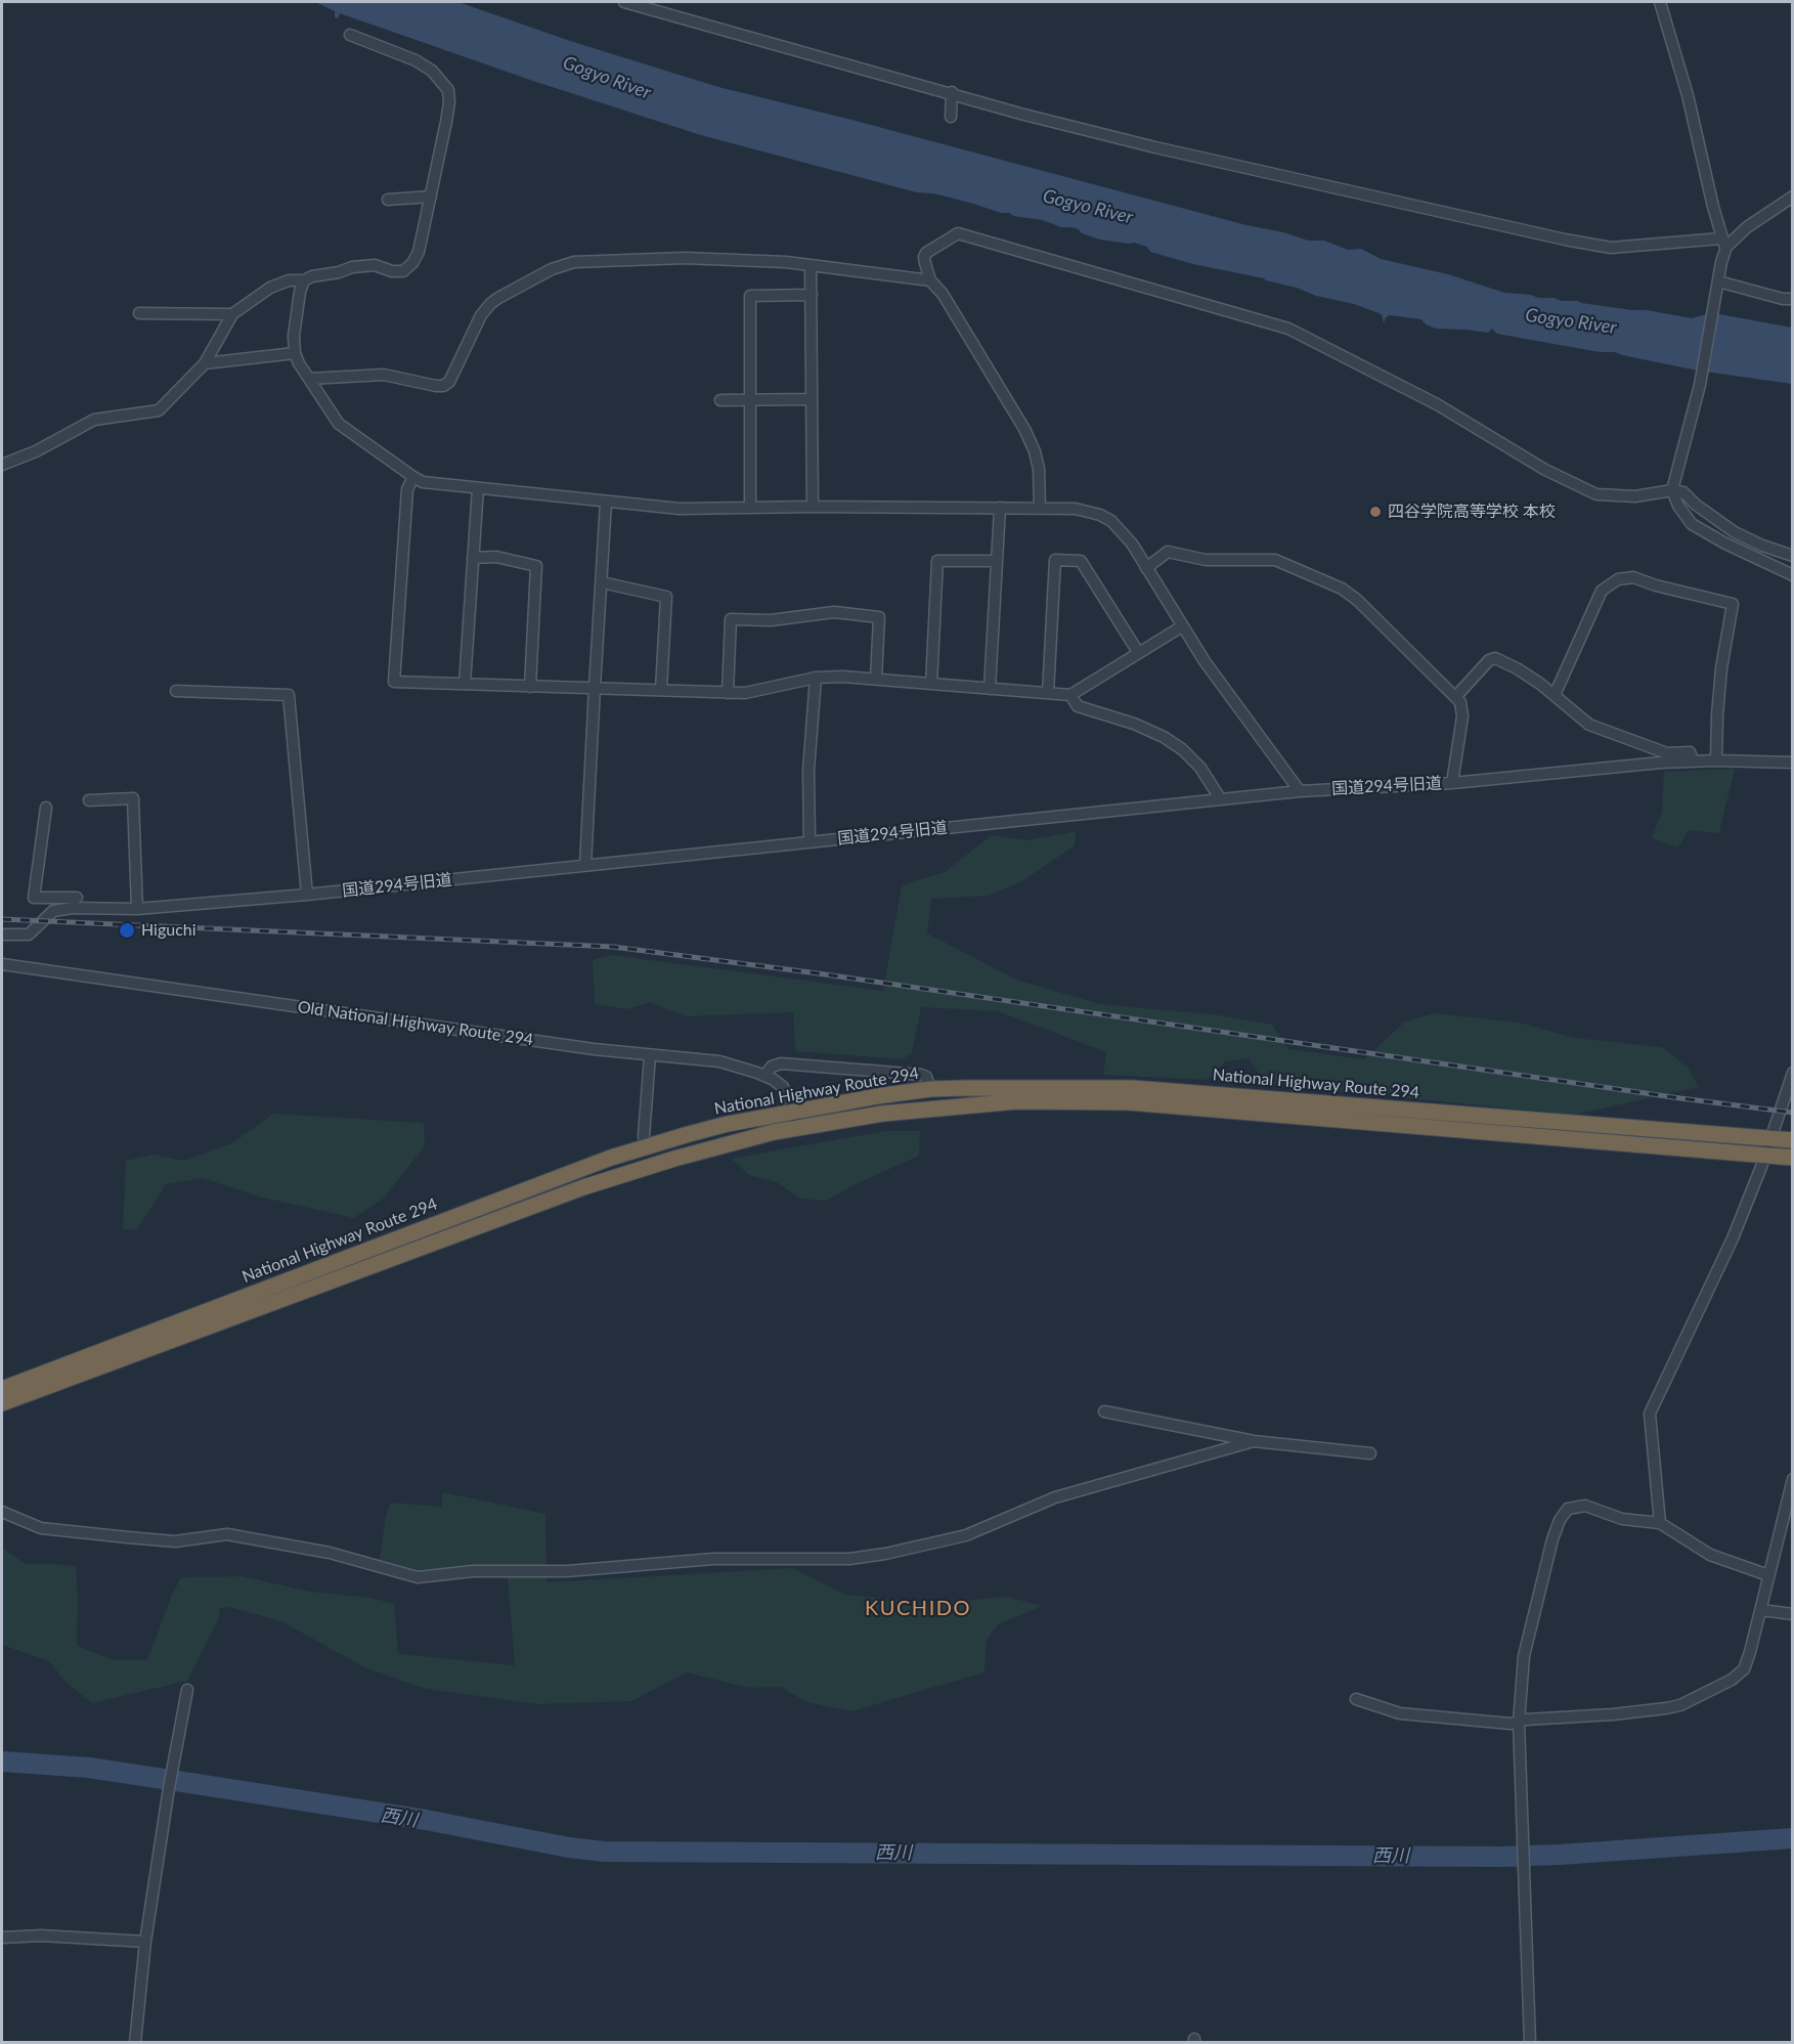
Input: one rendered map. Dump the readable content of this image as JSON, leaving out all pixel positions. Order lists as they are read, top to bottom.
{
  "streets": {
    "highway": ["National Highway Route 294"],
    "street": ["国道294号旧道", "Old National Highway Route 294"]
  },
  "crossings": [
    ["Old National Highway Route 294", "National Highway Route 294"]
  ],
  "districts": ["KUCHIDO"],
  "water": ["Gogyo River", "西川"],
  "places": ["四谷学院高等学校 本校", "Higuchi"]
}
